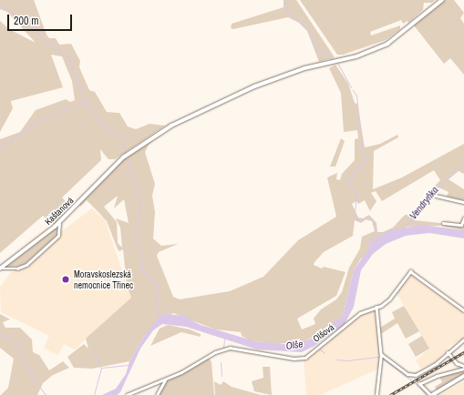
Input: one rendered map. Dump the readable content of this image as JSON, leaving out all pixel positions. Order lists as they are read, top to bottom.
{
  "streets": {
    "street": ["Kaštanová", "Olšová"]
  },
  "water": ["Vendryňka", "Olše"],
  "places": ["Moravskoslezská nemocnice Třinec"],
  "scale_bar": "200 m"
}
